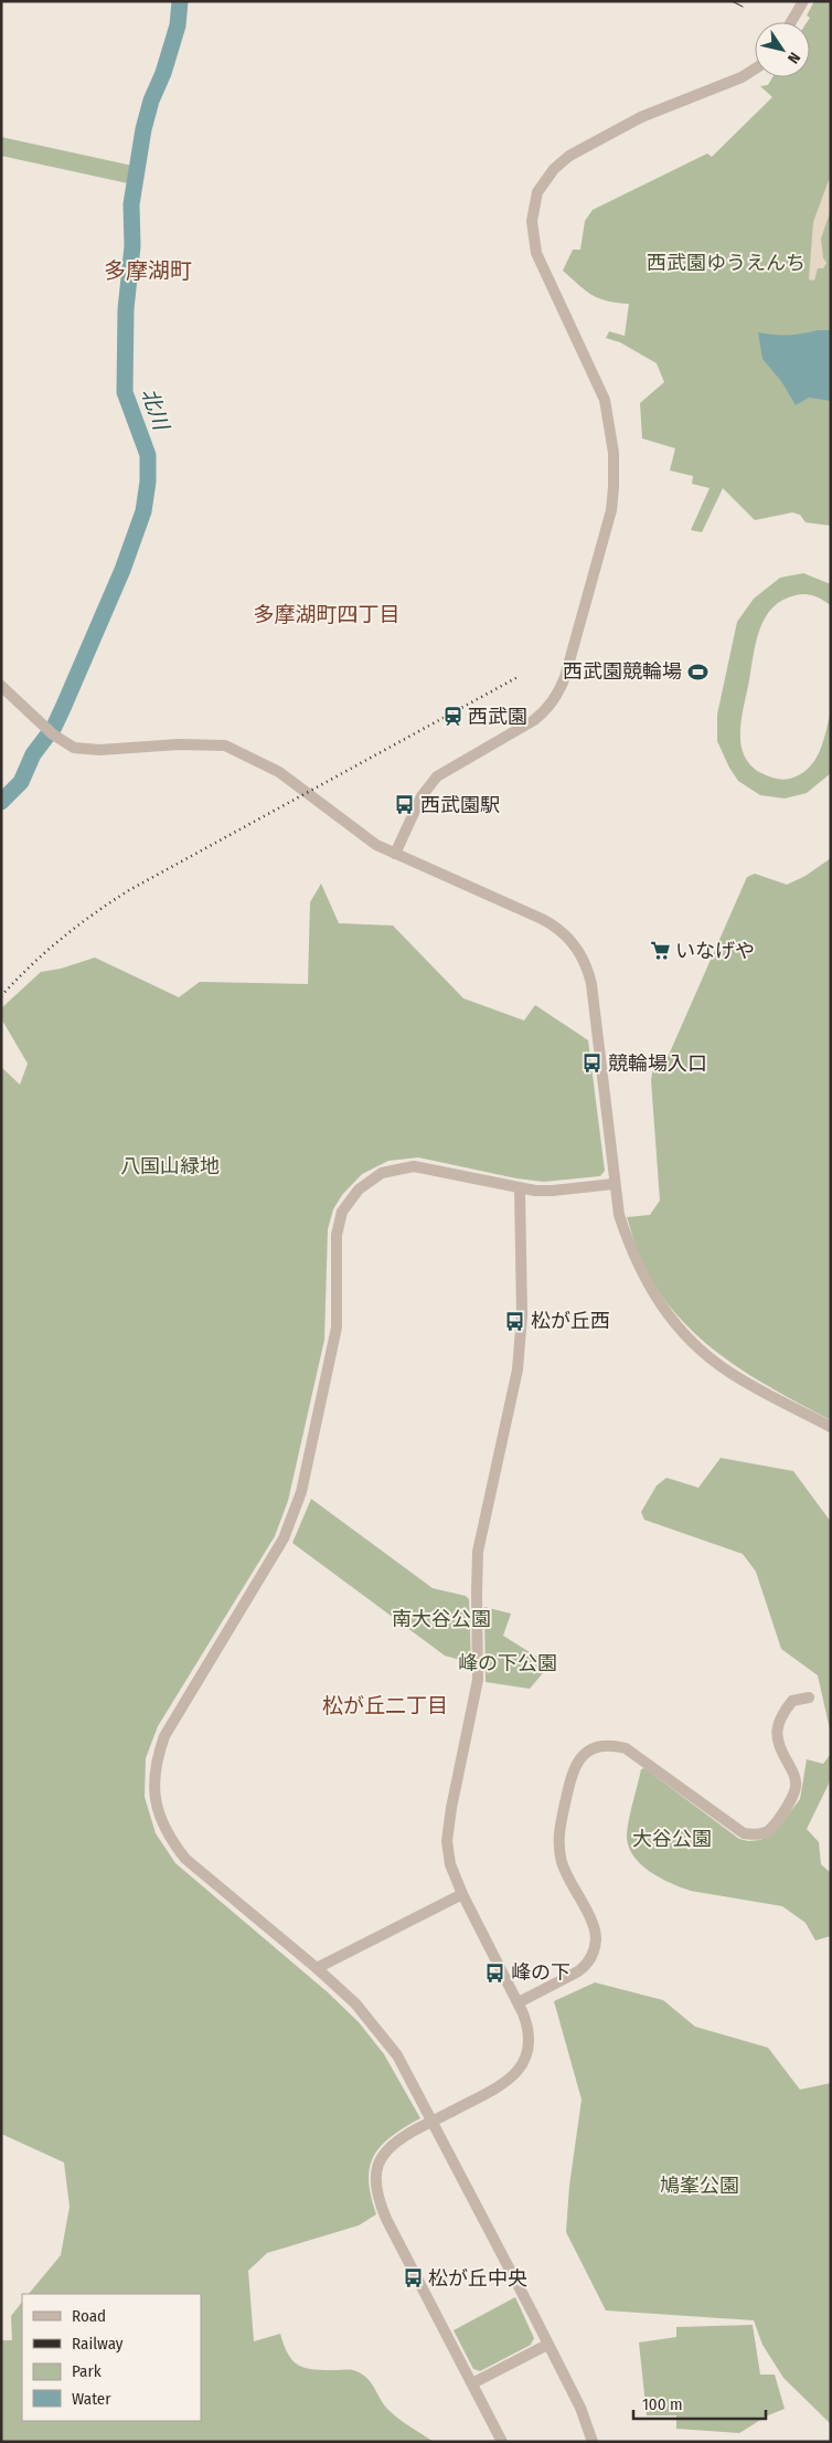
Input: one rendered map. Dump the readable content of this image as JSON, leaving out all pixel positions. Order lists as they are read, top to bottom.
{
  "districts": ["多摩湖町", "多摩湖町四丁目", "松が丘二丁目"],
  "water": ["北川"],
  "parks": [
    "西武園ゆうえんち",
    "八国山緑地",
    "南大谷公園",
    "峰の下公園",
    "大谷公園",
    "鳩峯公園"
  ],
  "places": {
    "sports": ["西武園競輪場"],
    "station": ["西武園"],
    "bus stop": [
      "西武園駅",
      "競輪場入口",
      "松が丘西",
      "峰の下",
      "松が丘中央"
    ],
    "supermarket": ["いなげや"]
  },
  "legend": [
    "Road",
    "Railway",
    "Park",
    "Water"
  ],
  "scale_bar": "100 m",
  "north": "bottom right"
}
